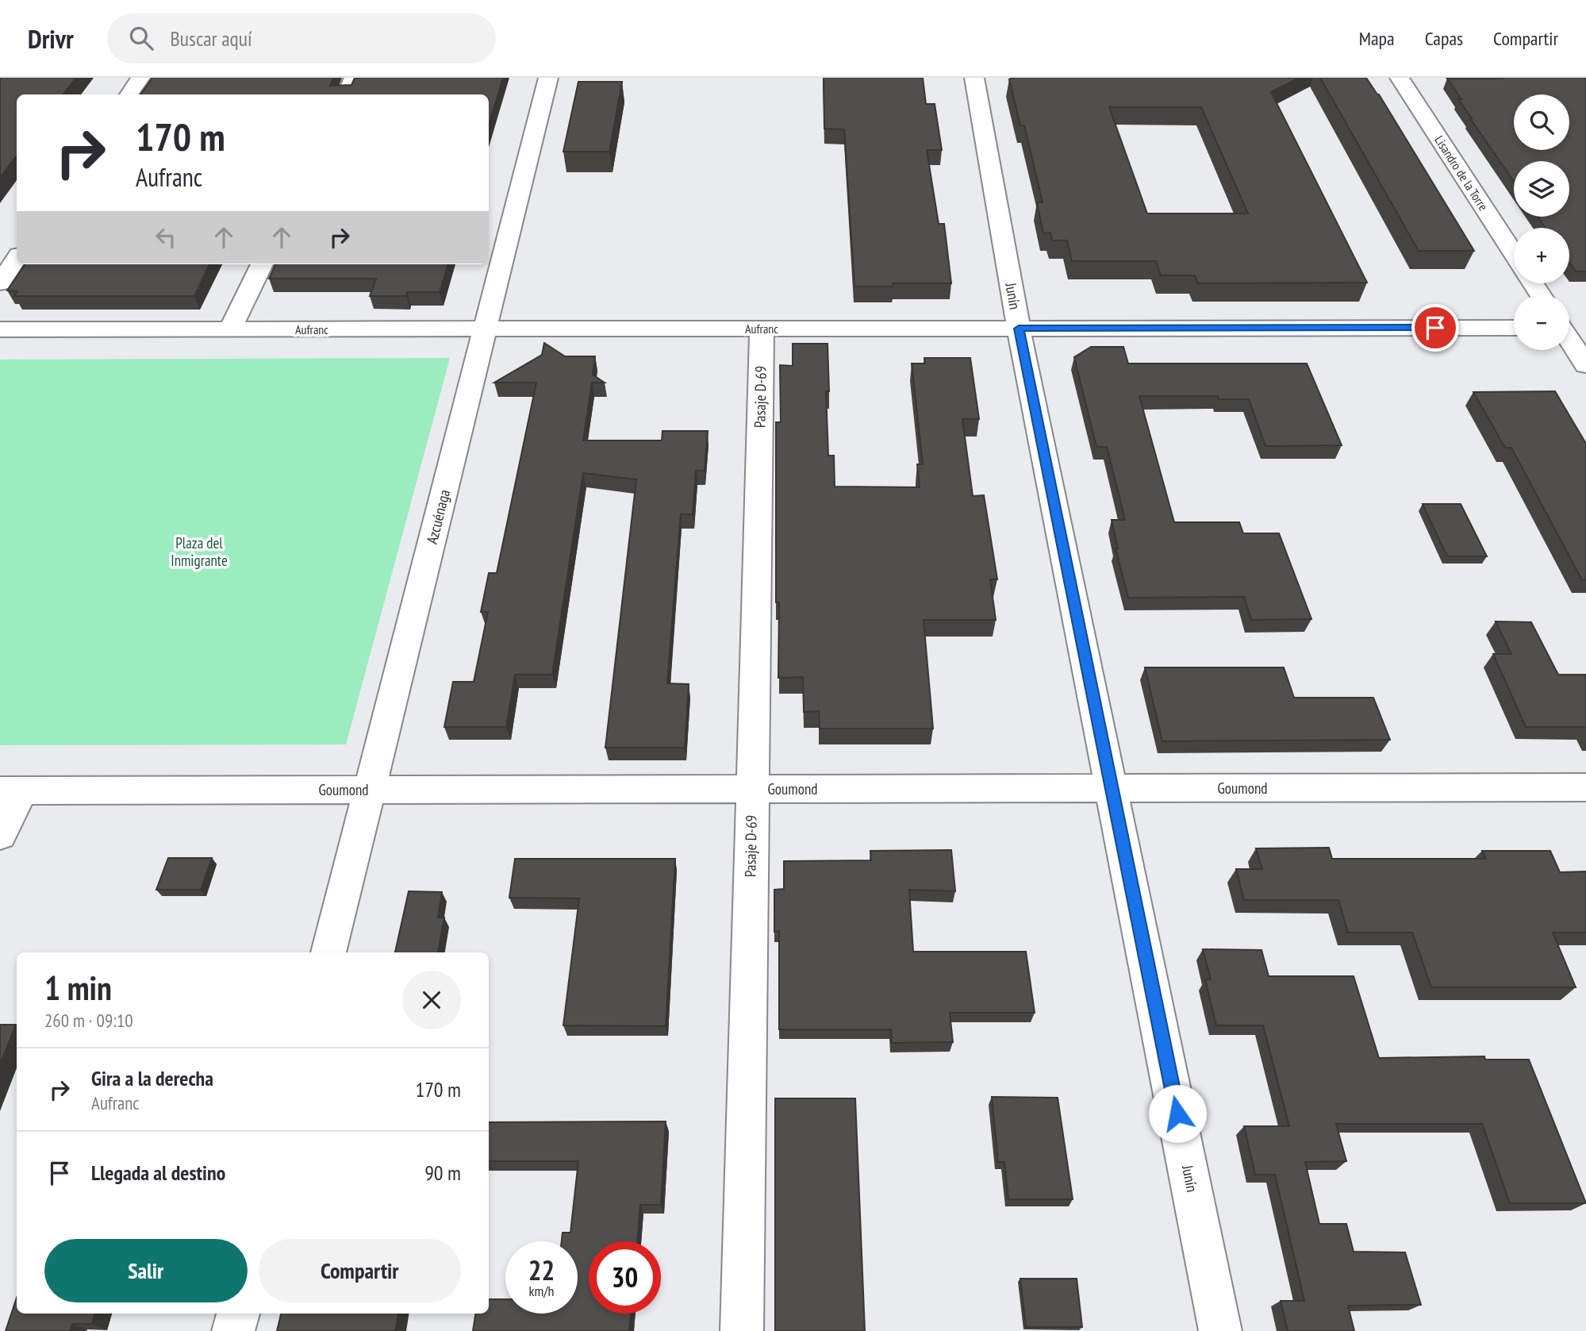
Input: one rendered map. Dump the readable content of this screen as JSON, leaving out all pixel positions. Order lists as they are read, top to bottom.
{
  "streets": {
    "street": [
      "Lisandro de la Torre",
      "Junín",
      "Aufranc",
      "Pasaje D-69",
      "Azcuénaga",
      "Goumond"
    ]
  },
  "crossings": [
    ["Junín", "Aufranc"],
    ["Junín", "Goumond"],
    ["Aufranc", "Pasaje D-69"],
    ["Aufranc", "Azcuénaga"],
    ["Pasaje D-69", "Goumond"],
    ["Azcuénaga", "Goumond"]
  ],
  "parks": ["Plaza del Inmigrante"],
  "page": {
    "header": "Drivr",
    "search": "Buscar aquí",
    "nav": ["Mapa", "Capas", "Compartir"],
    "map_buttons": ["+", "−"],
    "turn": ["170 m", "Aufranc"],
    "heading": ["1 min", "260 m · 09:10"],
    "list": [
      {
        "name": "Gira a la derecha",
        "note": "Aufranc",
        "value": "170 m"
      },
      {
        "name": "Llegada al destino",
        "value": "90 m"
      }
    ],
    "buttons": ["Salir", "Compartir"],
    "speed": "22 km/h",
    "limit": "30"
  }
}
